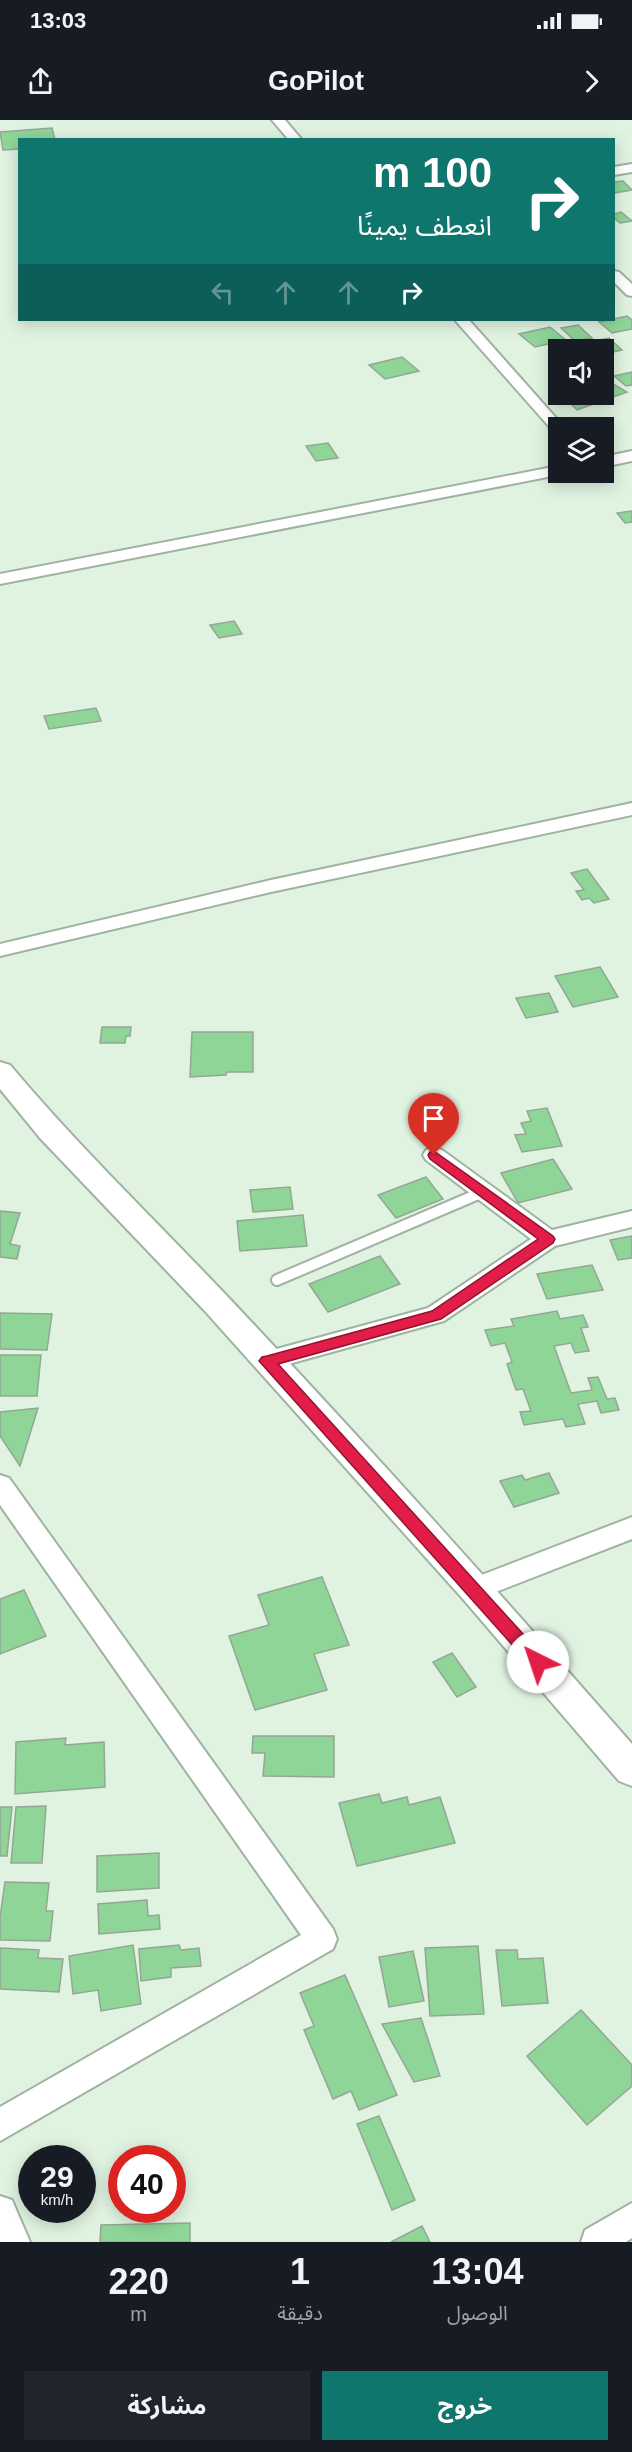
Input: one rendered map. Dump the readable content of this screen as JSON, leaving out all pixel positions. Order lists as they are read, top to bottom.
{
  "page": {
    "status": "13:03",
    "header": "GoPilot",
    "turn": ["100 m", "انعطف يمينًا"],
    "speed": "29 km/h",
    "limit": "40",
    "eta": [
      "13:04",
      "الوصول",
      "1",
      "دقيقة",
      "220",
      "m"
    ],
    "buttons": ["خروج", "مشاركة"]
  }
}
